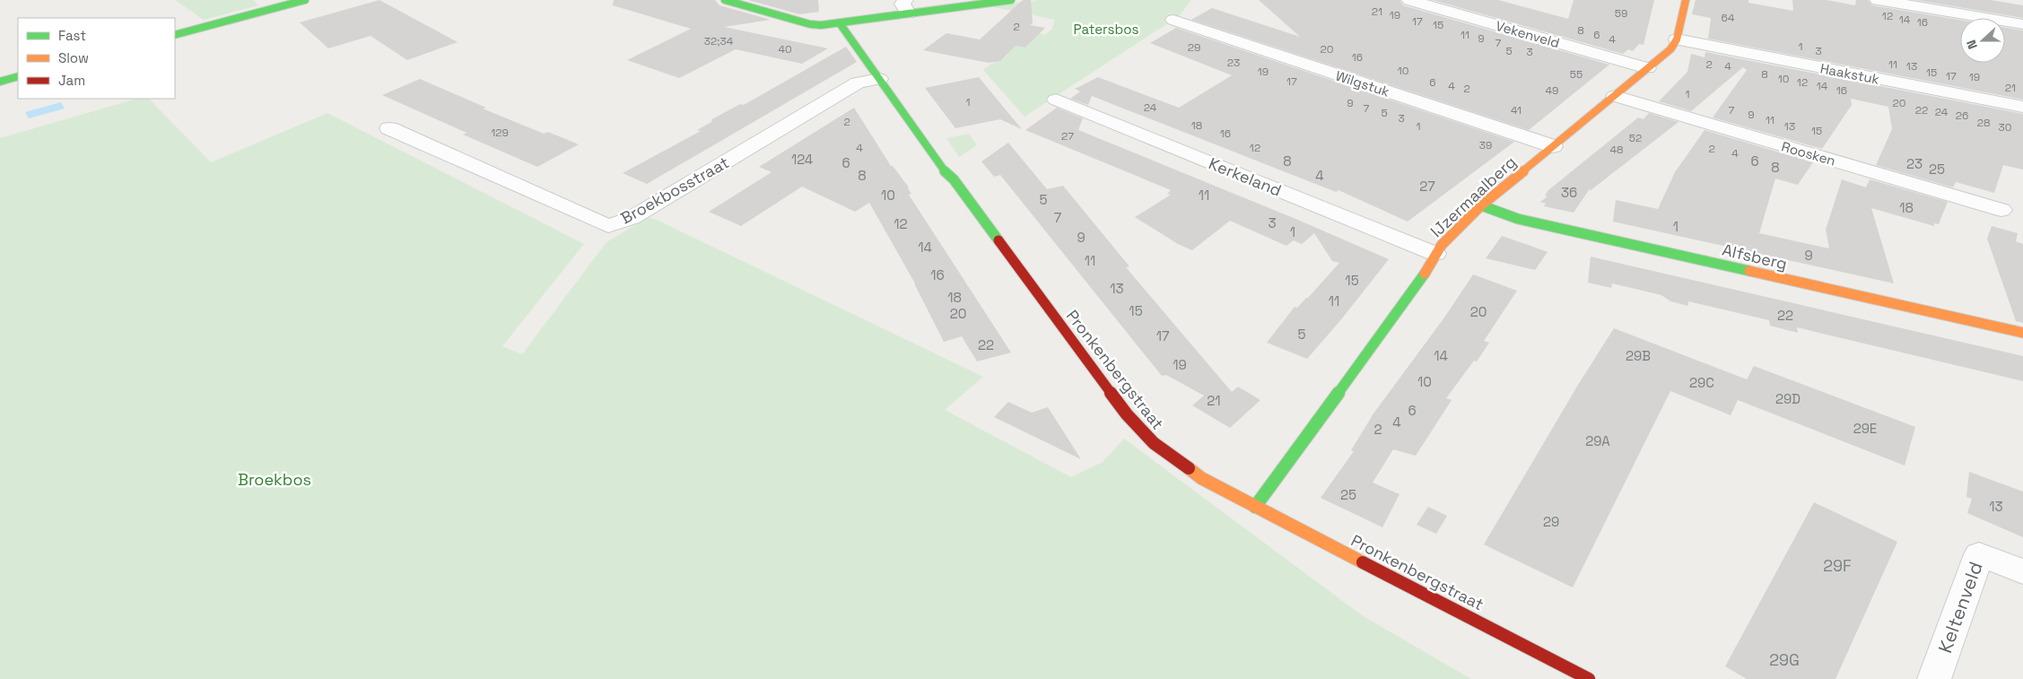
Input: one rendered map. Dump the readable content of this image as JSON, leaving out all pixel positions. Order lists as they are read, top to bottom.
{
  "streets": {
    "street": [
      "Vekenveld",
      "Haakstuk",
      "Wilgstuk",
      "Roosken",
      "Kerkeland",
      "Broekbosstraat",
      "IJzermaalberg",
      "Alfsberg",
      "Pronkenbergstraat",
      "Keltenveld"
    ]
  },
  "crossings": [
    ["Vekenveld", "IJzermaalberg"],
    ["Haakstuk", "IJzermaalberg"],
    ["Wilgstuk", "IJzermaalberg"],
    ["Roosken", "IJzermaalberg"],
    ["Kerkeland", "IJzermaalberg"],
    ["Broekbosstraat", "Pronkenbergstraat"],
    ["IJzermaalberg", "Alfsberg"],
    ["IJzermaalberg", "Pronkenbergstraat"]
  ],
  "parks": ["Patersbos", "Broekbos"],
  "house_numbers": [
    "21",
    "59",
    "19",
    "12",
    "64",
    "14",
    "17",
    "16",
    "15",
    "2",
    "8",
    "11",
    "6",
    "9",
    "4",
    "32;34",
    "7",
    "1",
    "29",
    "40",
    "20",
    "5",
    "3",
    "3",
    "16",
    "23",
    "2",
    "11",
    "4",
    "13",
    "10",
    "19",
    "15",
    "55",
    "8",
    "17",
    "19",
    "10",
    "17",
    "6",
    "12",
    "4",
    "14",
    "21",
    "2",
    "49",
    "16",
    "1",
    "1",
    "9",
    "20",
    "24",
    "7",
    "41",
    "7",
    "22",
    "24",
    "5",
    "9",
    "26",
    "3",
    "11",
    "2",
    "28",
    "18",
    "1",
    "13",
    "30",
    "15",
    "129",
    "16",
    "27",
    "52",
    "39",
    "4",
    "12",
    "2",
    "48",
    "4",
    "124",
    "8",
    "6",
    "6",
    "23",
    "8",
    "25",
    "8",
    "4",
    "27",
    "36",
    "10",
    "11",
    "5",
    "18",
    "7",
    "3",
    "12",
    "1",
    "1",
    "9",
    "14",
    "9",
    "11",
    "16",
    "15",
    "13",
    "18",
    "11",
    "15",
    "20",
    "20",
    "22",
    "5",
    "17",
    "22",
    "14",
    "29B",
    "19",
    "10",
    "29C",
    "29D",
    "21",
    "6",
    "4",
    "29E",
    "2",
    "29A",
    "25",
    "13",
    "29",
    "29F",
    "29G"
  ],
  "legend": ["Fast", "Slow", "Jam"],
  "north": "left"
}
